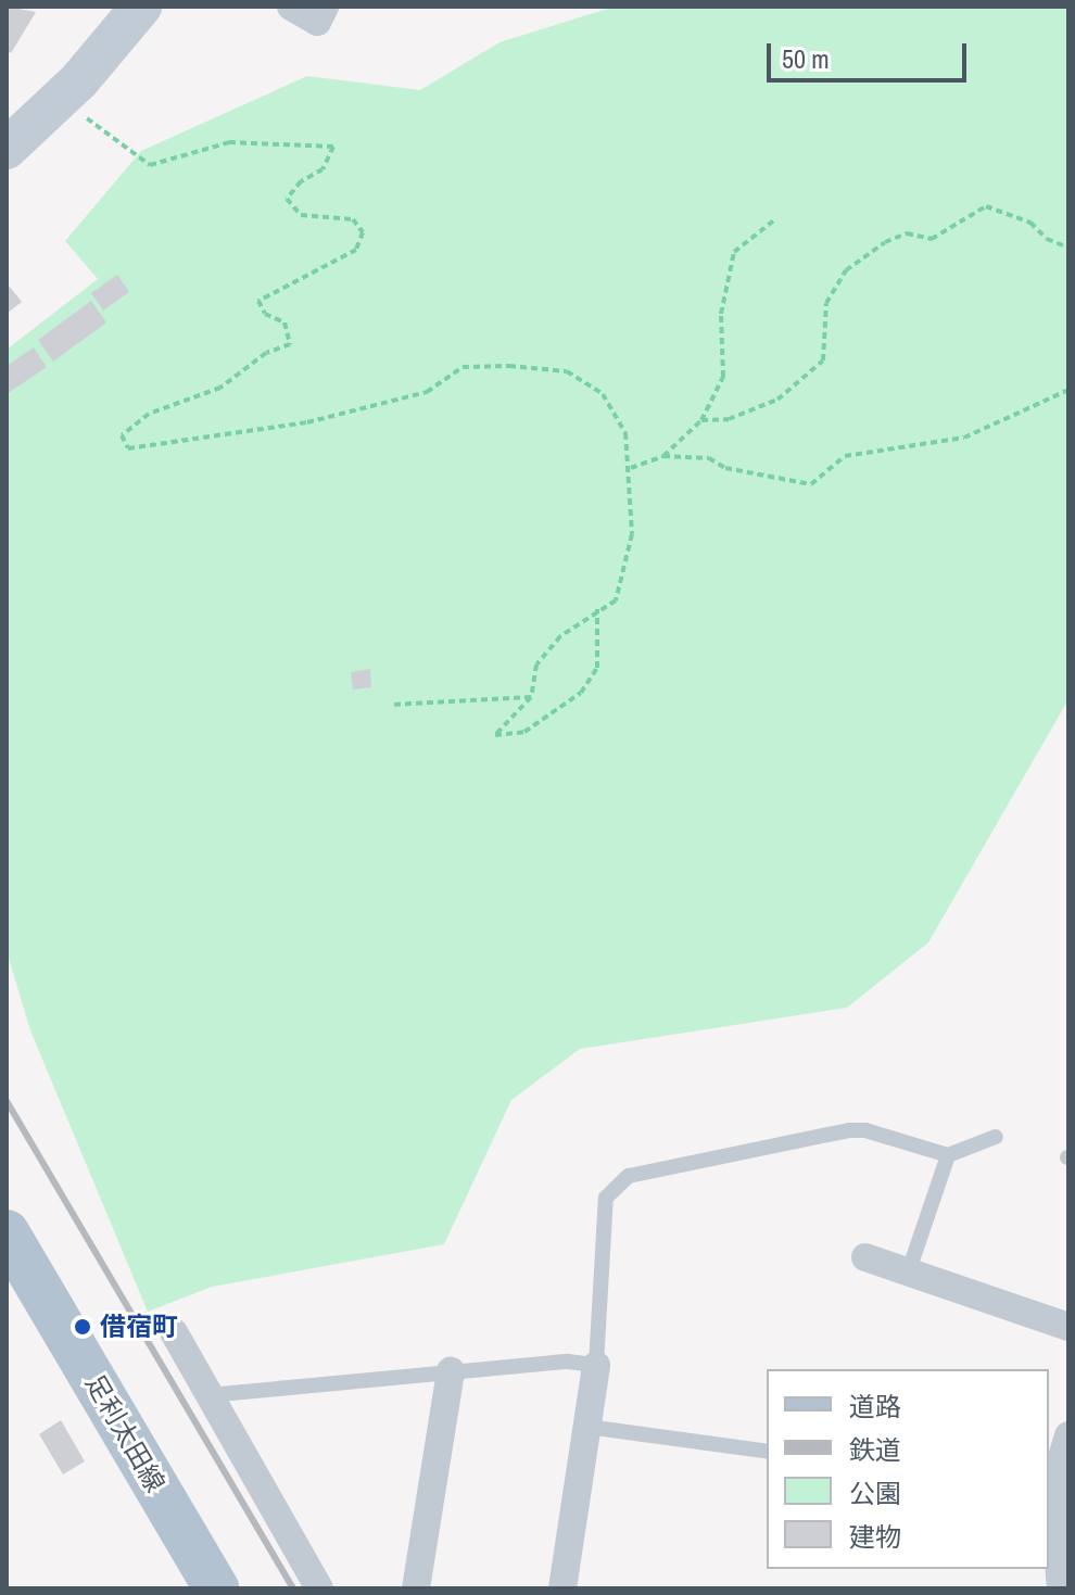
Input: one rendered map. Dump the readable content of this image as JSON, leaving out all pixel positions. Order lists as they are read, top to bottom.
{
  "streets": {
    "main road": ["足利太田線"]
  },
  "places": ["借宿町"],
  "legend": [
    "道路",
    "鉄道",
    "公園",
    "建物"
  ],
  "scale_bar": "50 m"
}
